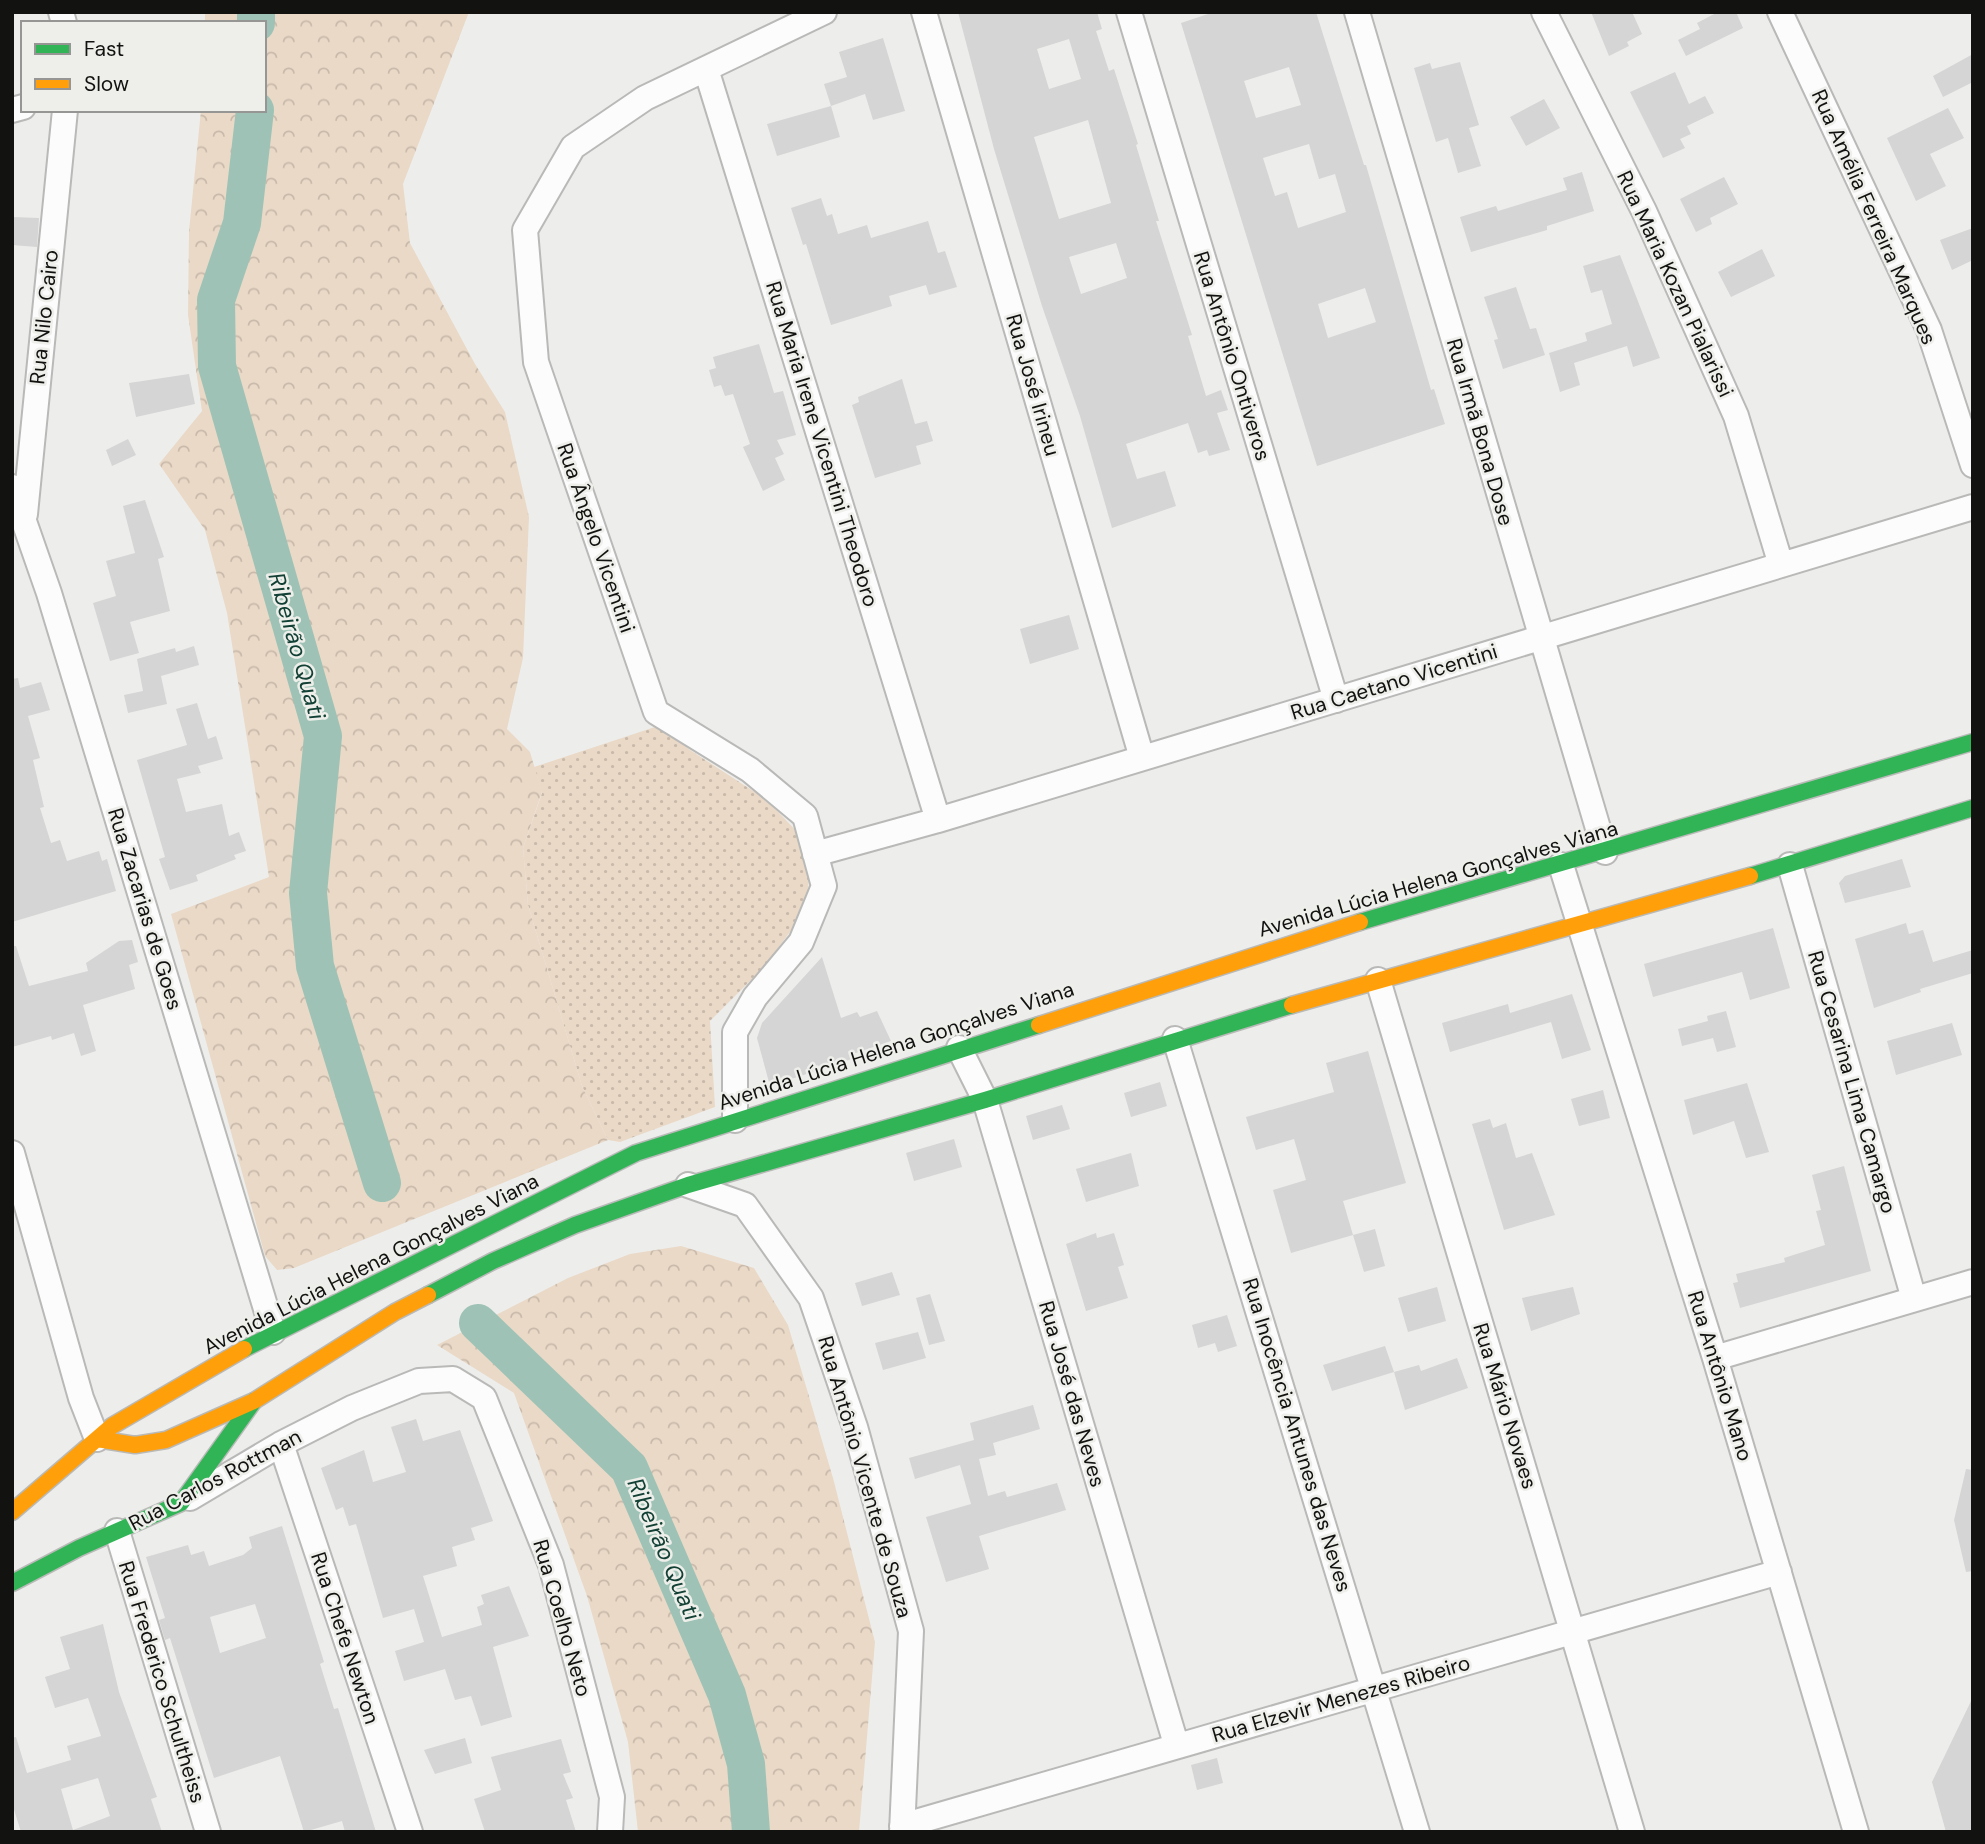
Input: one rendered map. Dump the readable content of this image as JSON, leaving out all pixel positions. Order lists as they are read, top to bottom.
{
  "streets": {
    "street": [
      "Rua Amélia Ferreira Marques",
      "Rua Maria Kozan Pialarissi",
      "Rua Nilo Cairo",
      "Rua Antônio Ontiveros",
      "Rua José Irineu",
      "Rua Irmã Bona Dose",
      "Rua Maria Irene Vicentini Theodoro",
      "Rua Ângelo Vicentini",
      "Rua Caetano Vicentini",
      "Avenida Lúcia Helena Gonçalves Viana",
      "Rua Zacarias de Goes",
      "Rua Cesarina Lima Camargo",
      "Rua Antônio Mano",
      "Rua José das Neves",
      "Rua Mário Novaes",
      "Rua Inocência Antunes das Neves",
      "Rua Antônio Vicente de Souza",
      "Rua Carlos Rottman",
      "Rua Coelho Neto",
      "Rua Chefe Newton",
      "Rua Frederico Schultheiss",
      "Rua Elzevir Menezes Ribeiro"
    ]
  },
  "crossings": [
    ["Rua Maria Kozan Pialarissi", "Rua Caetano Vicentini"],
    ["Rua Nilo Cairo", "Rua Zacarias de Goes"],
    ["Rua Antônio Ontiveros", "Rua Caetano Vicentini"],
    ["Rua José Irineu", "Rua Caetano Vicentini"],
    ["Rua Irmã Bona Dose", "Rua Caetano Vicentini"],
    ["Rua Irmã Bona Dose", "Avenida Lúcia Helena Gonçalves Viana"],
    ["Rua Maria Irene Vicentini Theodoro", "Rua Ângelo Vicentini"],
    ["Rua Maria Irene Vicentini Theodoro", "Rua Caetano Vicentini"],
    ["Rua Ângelo Vicentini", "Rua Caetano Vicentini"],
    ["Rua Ângelo Vicentini", "Avenida Lúcia Helena Gonçalves Viana"],
    ["Avenida Lúcia Helena Gonçalves Viana", "Rua Zacarias de Goes"],
    ["Avenida Lúcia Helena Gonçalves Viana", "Rua Antônio Mano"],
    ["Avenida Lúcia Helena Gonçalves Viana", "Rua José das Neves"],
    ["Rua Antônio Mano", "Rua Elzevir Menezes Ribeiro"],
    ["Rua José das Neves", "Rua Elzevir Menezes Ribeiro"],
    ["Rua Mário Novaes", "Rua Elzevir Menezes Ribeiro"],
    ["Rua Inocência Antunes das Neves", "Rua Elzevir Menezes Ribeiro"],
    ["Rua Antônio Vicente de Souza", "Rua Elzevir Menezes Ribeiro"],
    ["Rua Carlos Rottman", "Rua Coelho Neto"],
    ["Rua Carlos Rottman", "Rua Chefe Newton"],
    ["Rua Carlos Rottman", "Rua Frederico Schultheiss"]
  ],
  "water": ["Ribeirão Quati"],
  "legend": ["Fast", "Slow"]
}
